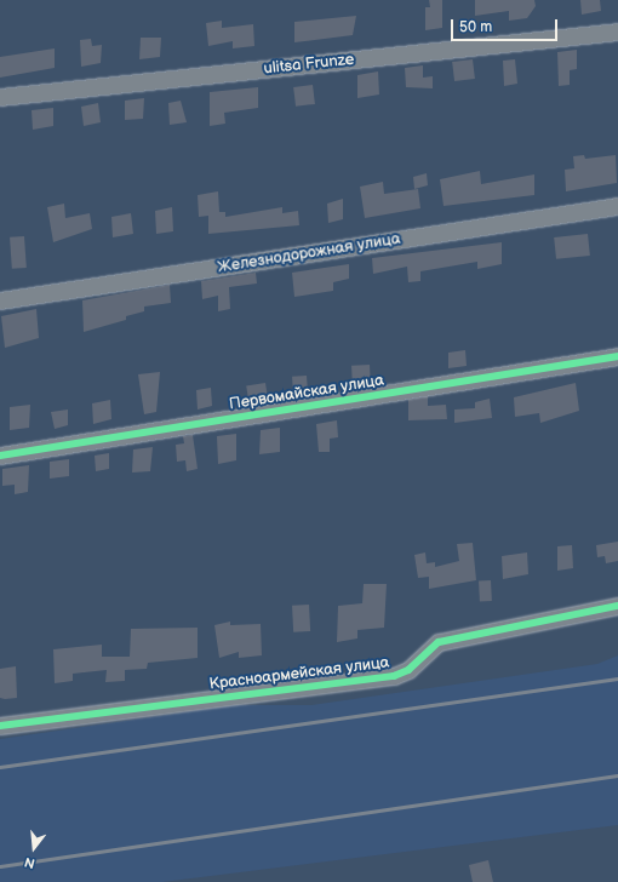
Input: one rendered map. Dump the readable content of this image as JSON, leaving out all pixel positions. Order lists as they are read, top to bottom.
{
  "streets": {
    "street": [
      "ulitsa Frunze",
      "Железнодорожная улица",
      "Первомайская улица",
      "Красноармейская улица"
    ]
  },
  "scale_bar": "50 m",
  "north": "bottom"
}
